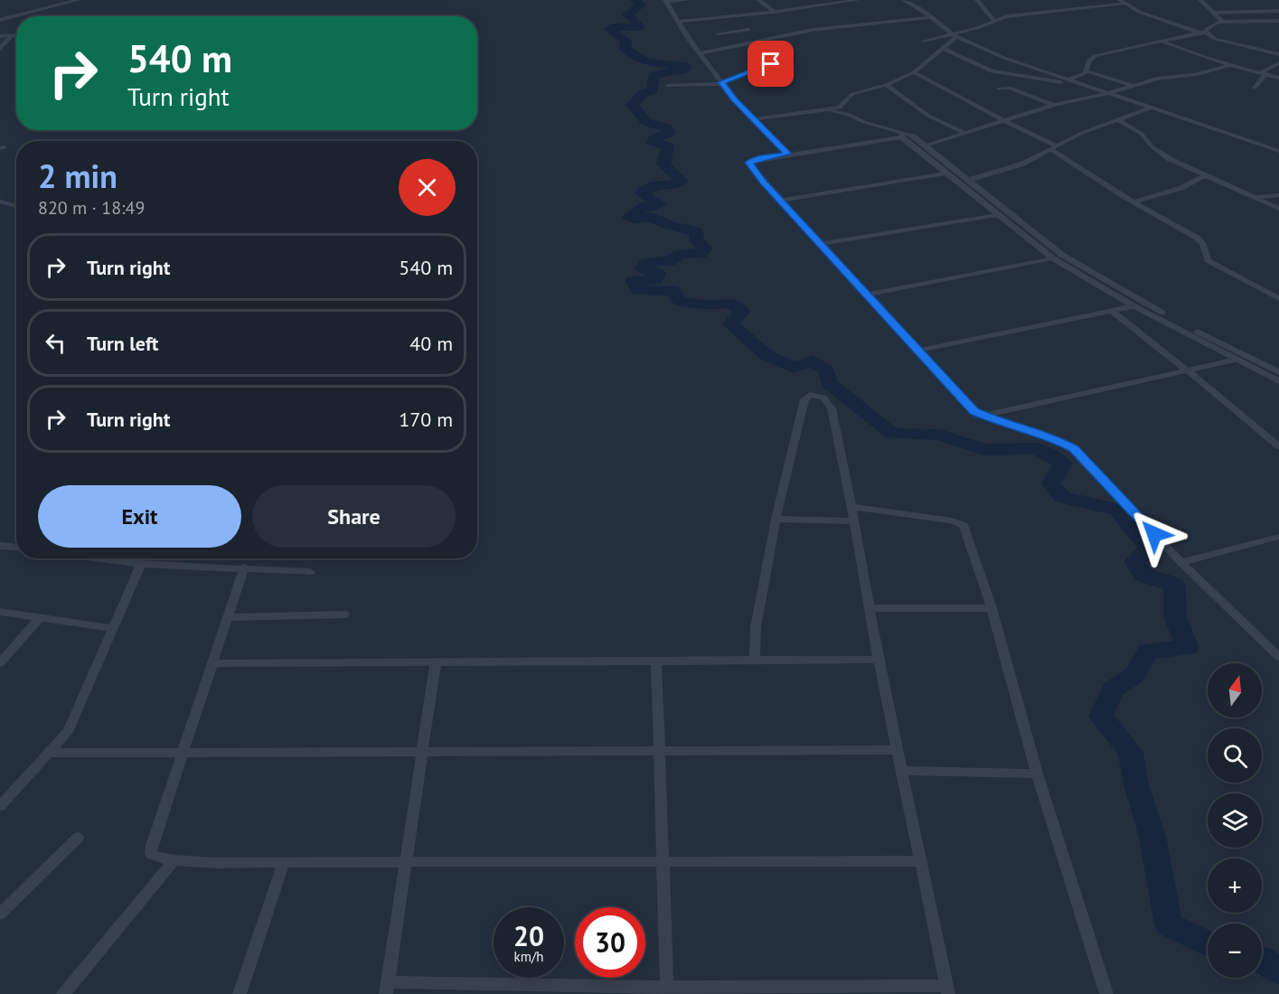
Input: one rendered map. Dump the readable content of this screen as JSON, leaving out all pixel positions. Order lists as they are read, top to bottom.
{
  "north": "top",
  "page": {
    "turn": ["540 m", "Turn right"],
    "heading": ["2 min", "820 m · 18:49"],
    "list": [
      {
        "name": "Turn right",
        "value": "540 m"
      },
      {
        "name": "Turn left",
        "value": "40 m"
      },
      {
        "name": "Turn right",
        "value": "170 m"
      }
    ],
    "buttons": ["Exit", "Share"],
    "map_buttons": ["+", "−"],
    "speed": "20 km/h",
    "limit": "30"
  }
}
